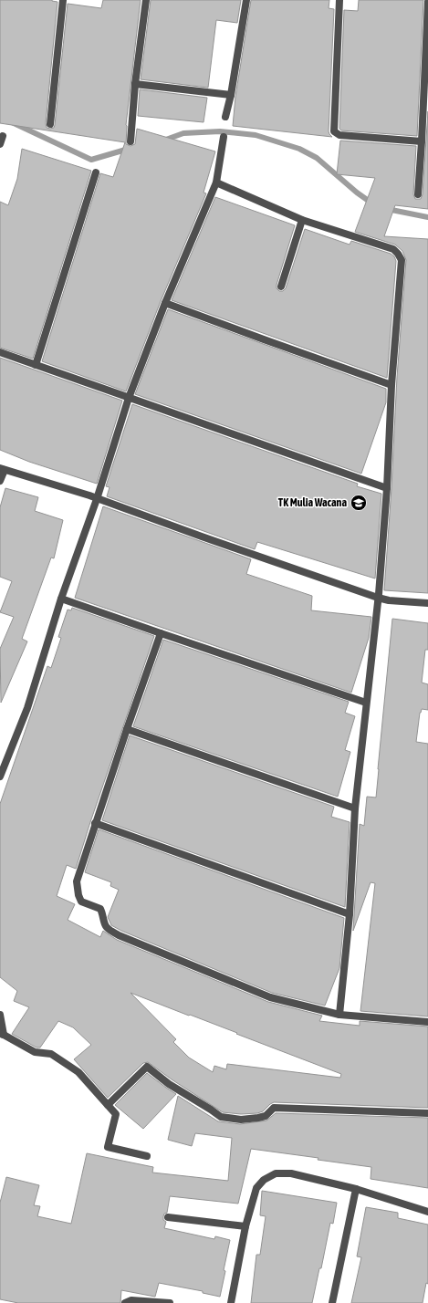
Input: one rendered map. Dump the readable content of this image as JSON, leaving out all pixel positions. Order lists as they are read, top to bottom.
{
  "places": {
    "school or university": ["TK Mulia Wacana"]
  }
}
